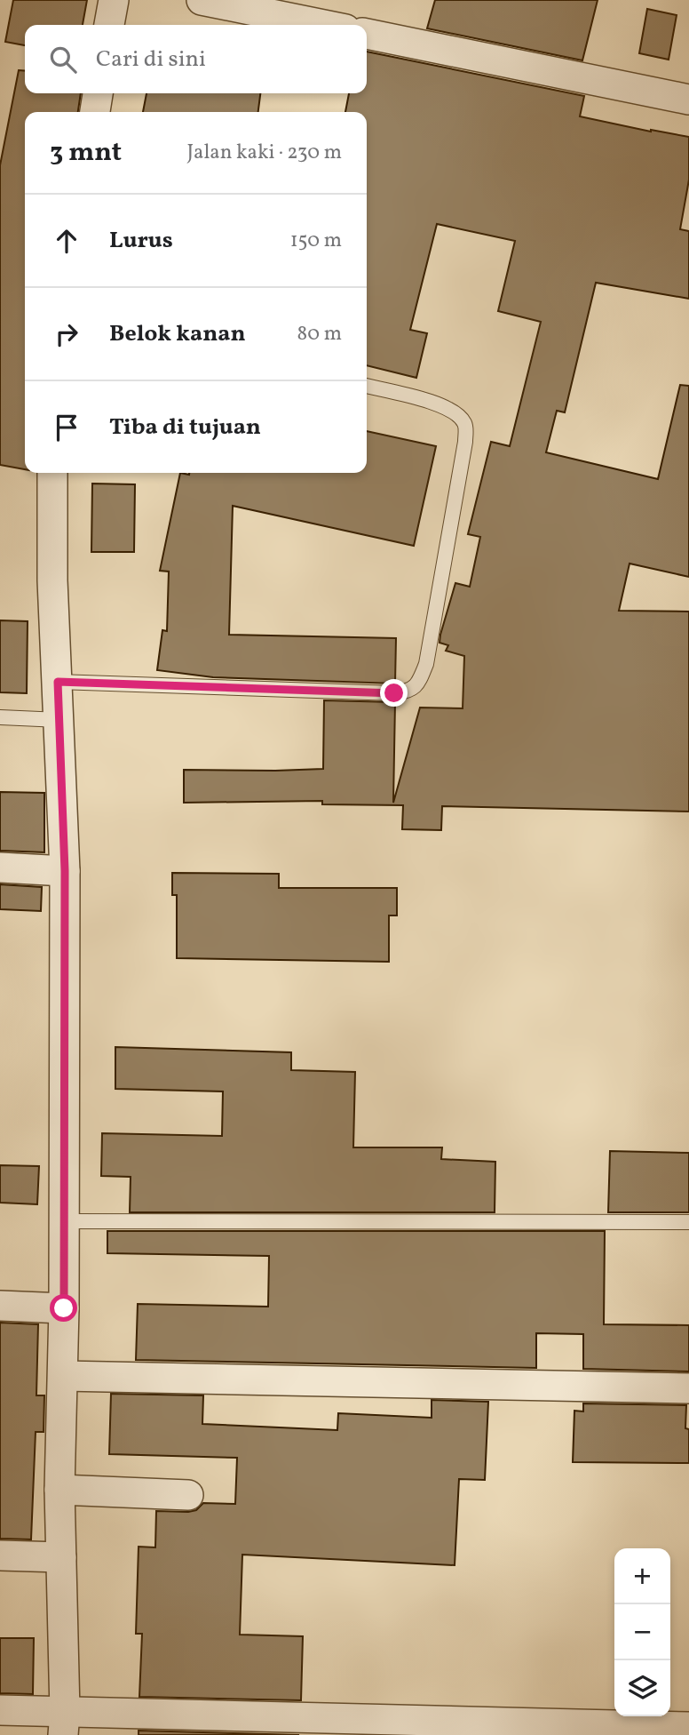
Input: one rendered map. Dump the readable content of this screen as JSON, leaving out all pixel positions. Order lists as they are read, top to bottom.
{
  "page": {
    "search": "Cari di sini",
    "heading": ["3 mnt", "Jalan kaki · 230 m"],
    "list": [
      ["Lurus", "150 m"],
      ["Belok kanan", "80 m"],
      "Tiba di tujuan"
    ],
    "map_buttons": ["+", "−"]
  }
}
